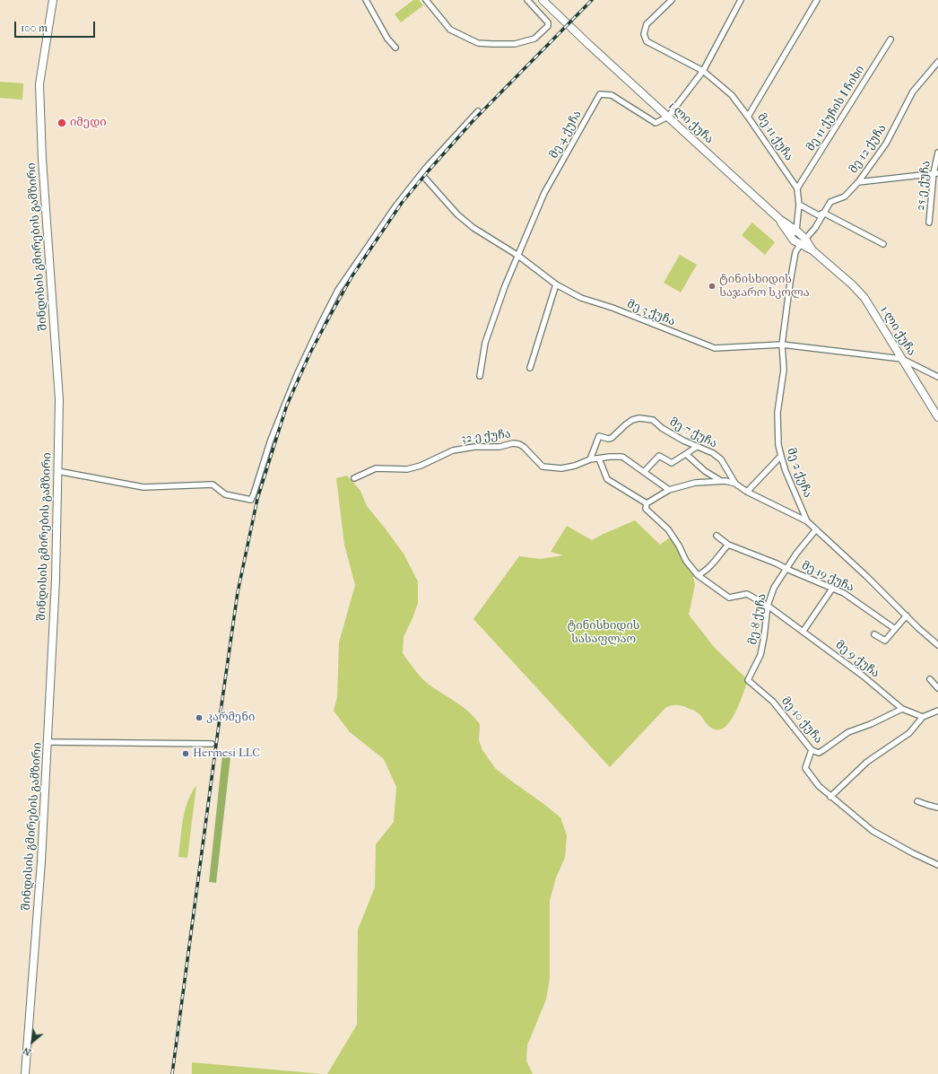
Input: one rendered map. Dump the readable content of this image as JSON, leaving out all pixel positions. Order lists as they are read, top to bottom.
{
  "streets": {
    "main road": ["1-ლი ქუჩა", "შინდისის გმირების გამზირი"],
    "street": [
      "მე-11 ქუჩის I ჩიხი",
      "მე-4 ქუჩა",
      "მე-11 ქუჩა",
      "მე-12 ქუჩა",
      "25-ე ქუჩა",
      "მე-3 ქუჩა",
      "მე-7 ქუჩა",
      "32-ე ქუჩა",
      "მე-2 ქუჩა",
      "მე-19 ქუჩა",
      "მე-8 ქუჩა",
      "მე-9 ქუჩა",
      "მე-10 ქუჩა"
    ]
  },
  "crossings": [
    ["მე-11 ქუჩის I ჩიხი", "მე-11 ქუჩა"],
    ["1-ლი ქუჩა", "მე-4 ქუჩა"],
    ["1-ლი ქუჩა", "მე-11 ქუჩა"],
    ["1-ლი ქუჩა", "მე-12 ქუჩა"],
    ["1-ლი ქუჩა", "მე-3 ქუჩა"],
    ["მე-4 ქუჩა", "მე-3 ქუჩა"],
    ["მე-12 ქუჩა", "მე-2 ქუჩა"],
    ["მე-3 ქუჩა", "მე-2 ქუჩა"],
    ["მე-7 ქუჩა", "32-ე ქუჩა"],
    ["მე-2 ქუჩა", "მე-8 ქუჩა"],
    ["მე-19 ქუჩა", "მე-8 ქუჩა"],
    ["მე-8 ქუჩა", "მე-9 ქუჩა"],
    ["მე-8 ქუჩა", "მე-10 ქუჩა"],
    ["მე-9 ქუჩა", "მე-10 ქუჩა"]
  ],
  "parks": ["ტინისხიდის სასაფლაო"],
  "places": [
    "იმედი",
    "ტინისხიდის საჯარო სკოლა",
    "კარმენი",
    "Hermesi LLC"
  ],
  "scale_bar": "100 m",
  "north": "bottom left"
}
